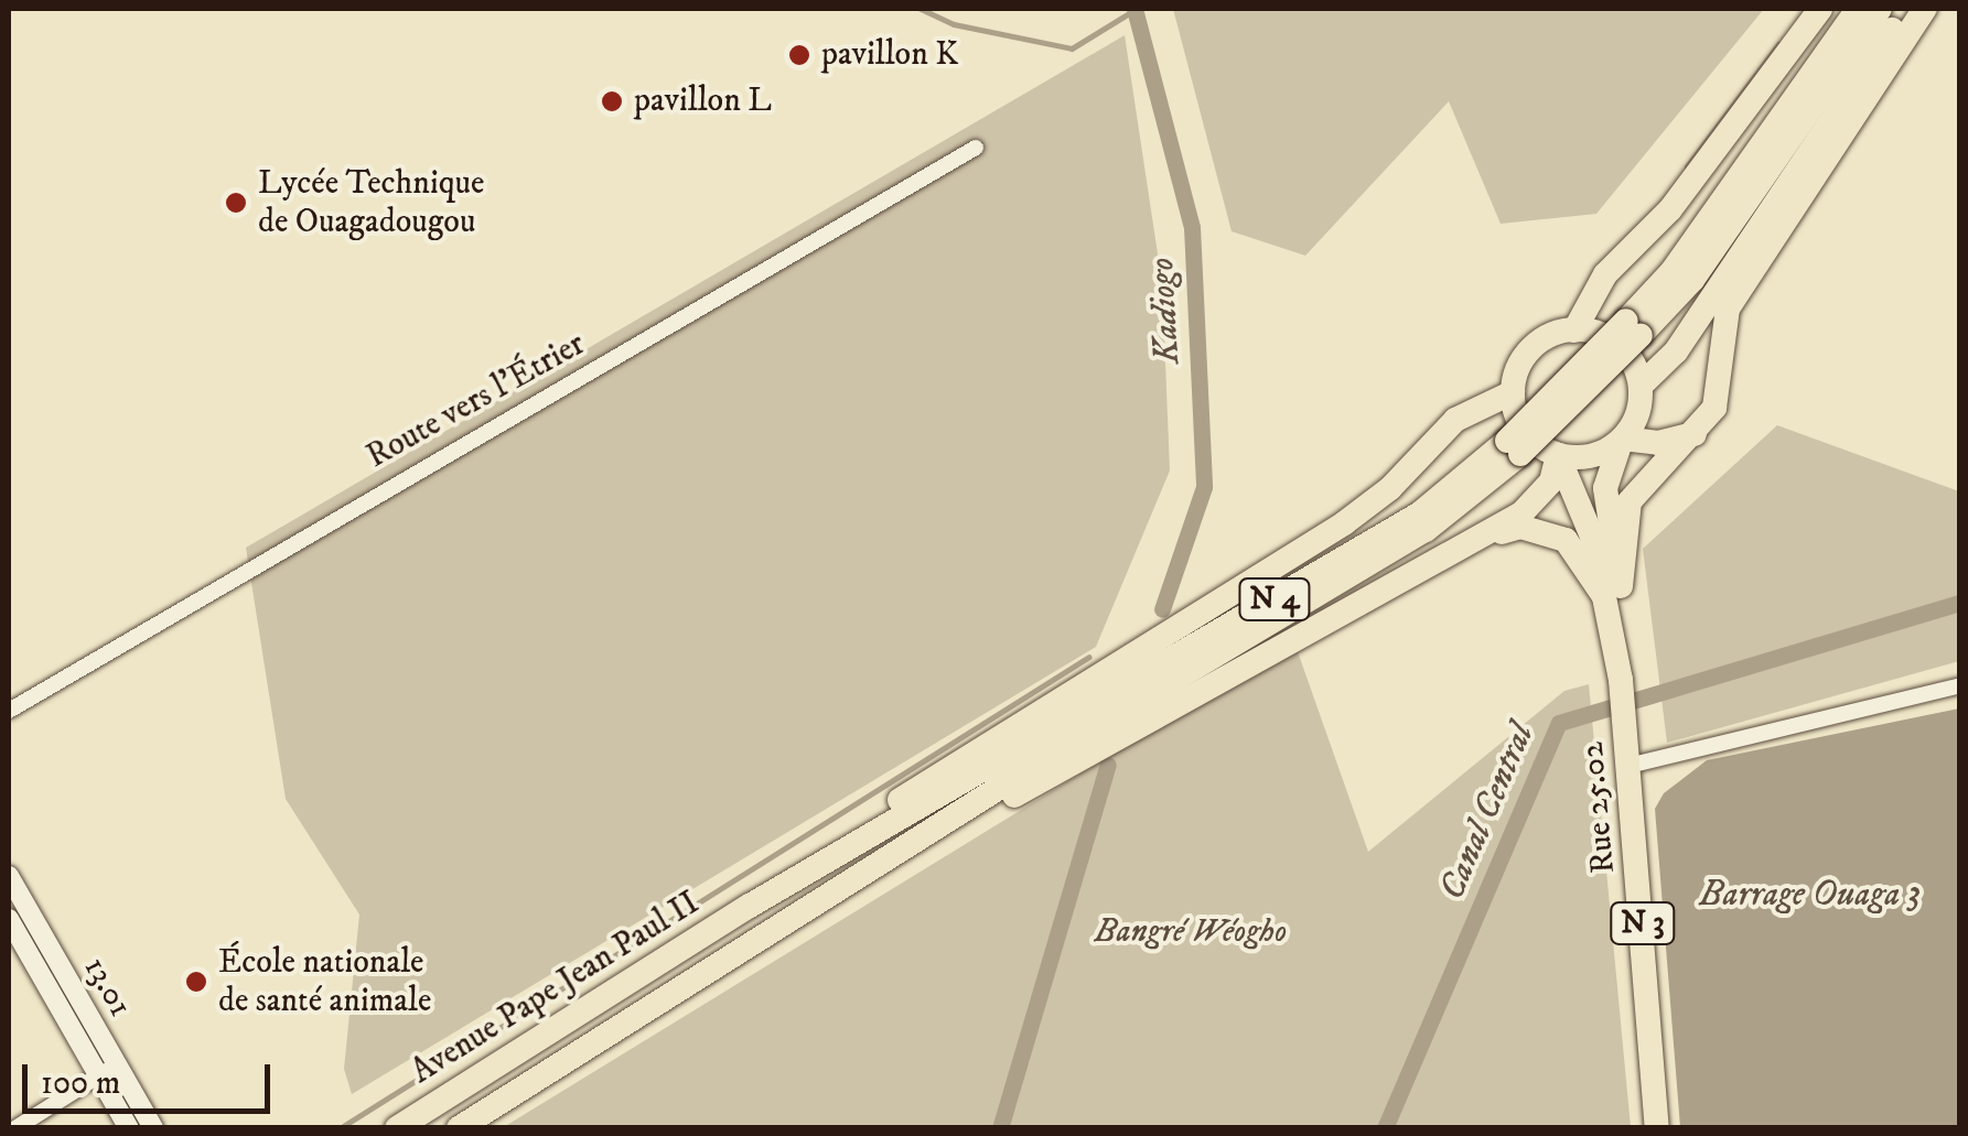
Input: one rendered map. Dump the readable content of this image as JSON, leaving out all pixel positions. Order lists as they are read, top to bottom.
{
  "streets": {
    "main road": [
      "N 4",
      "Rue 25.02",
      "N 3",
      "Avenue Pape Jean Paul II"
    ],
    "street": ["Route vers l'Étrier", "13.01"]
  },
  "crossings": [
    ["N 4", "Avenue Pape Jean Paul II"],
    ["Rue 25.02", "N 3"]
  ],
  "water": ["Kadiogo", "Canal Central", "Barrage Ouaga 3"],
  "parks": ["Bangré Wéogho"],
  "places": [
    "pavillon K",
    "pavillon L",
    "Lycée Technique de Ouagadougou",
    "École nationale de santé animale"
  ],
  "scale_bar": "100 m"
}
